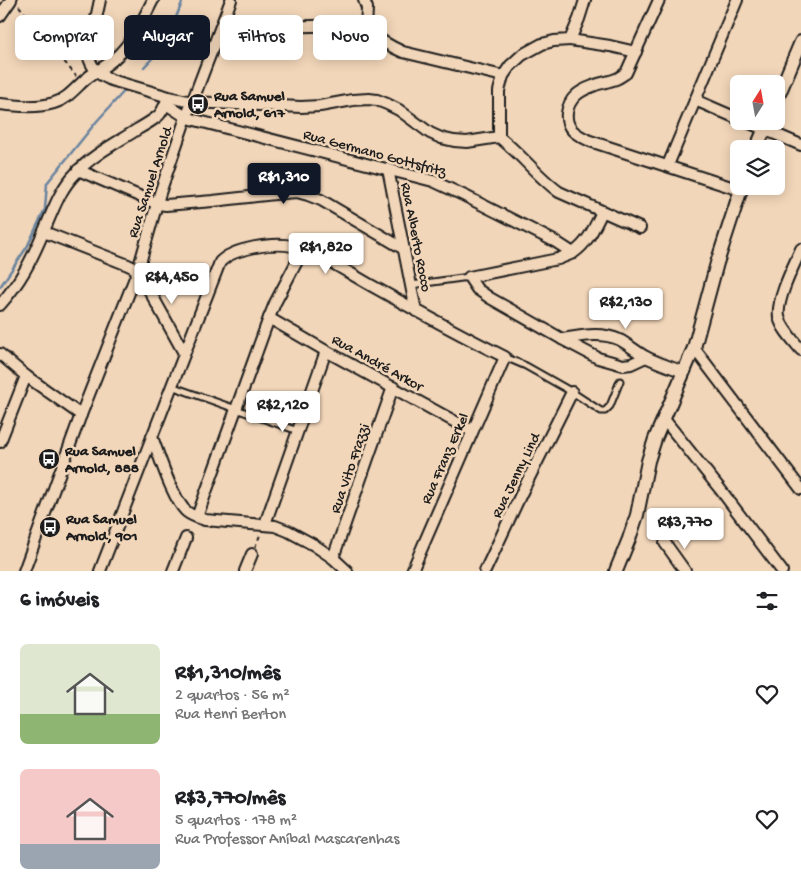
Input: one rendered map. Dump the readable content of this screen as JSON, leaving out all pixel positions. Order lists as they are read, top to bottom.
{
  "streets": {
    "street": [
      "Rua Germano Gottsfritz",
      "Rua Samuel Arnold",
      "Rua Alberto Rocco",
      "Rua André Arkor",
      "Rua Franz Erkel",
      "Rua Vito Frazzi",
      "Rua Jenny Lind"
    ]
  },
  "crossings": [
    ["Rua Germano Gottsfritz", "Rua Samuel Arnold"],
    ["Rua Germano Gottsfritz", "Rua Alberto Rocco"],
    ["Rua André Arkor", "Rua Franz Erkel"],
    ["Rua André Arkor", "Rua Vito Frazzi"]
  ],
  "places": {
    "bus stop": ["Rua Samuel Arnold, 617", "Rua Samuel Arnold, 888", "Rua Samuel Arnold, 901"]
  },
  "north": "top",
  "page": {
    "chip": [
      "Comprar",
      "Alugar",
      "Filtros",
      "Novo"
    ],
    "price": [
      "R$1,310",
      "R$1,820",
      "R$4,450",
      "R$2,130",
      "R$2,120",
      "R$3,770"
    ],
    "heading": "6 imóveis",
    "list": [
      {
        "name": "R$1,310/mês",
        "note": "2 quartos · 56 m² · Rua Henri Berton"
      },
      {
        "name": "R$3,770/mês",
        "note": "5 quartos · 178 m² · Rua Professor Aníbal Mascarenhas"
      }
    ]
  }
}
